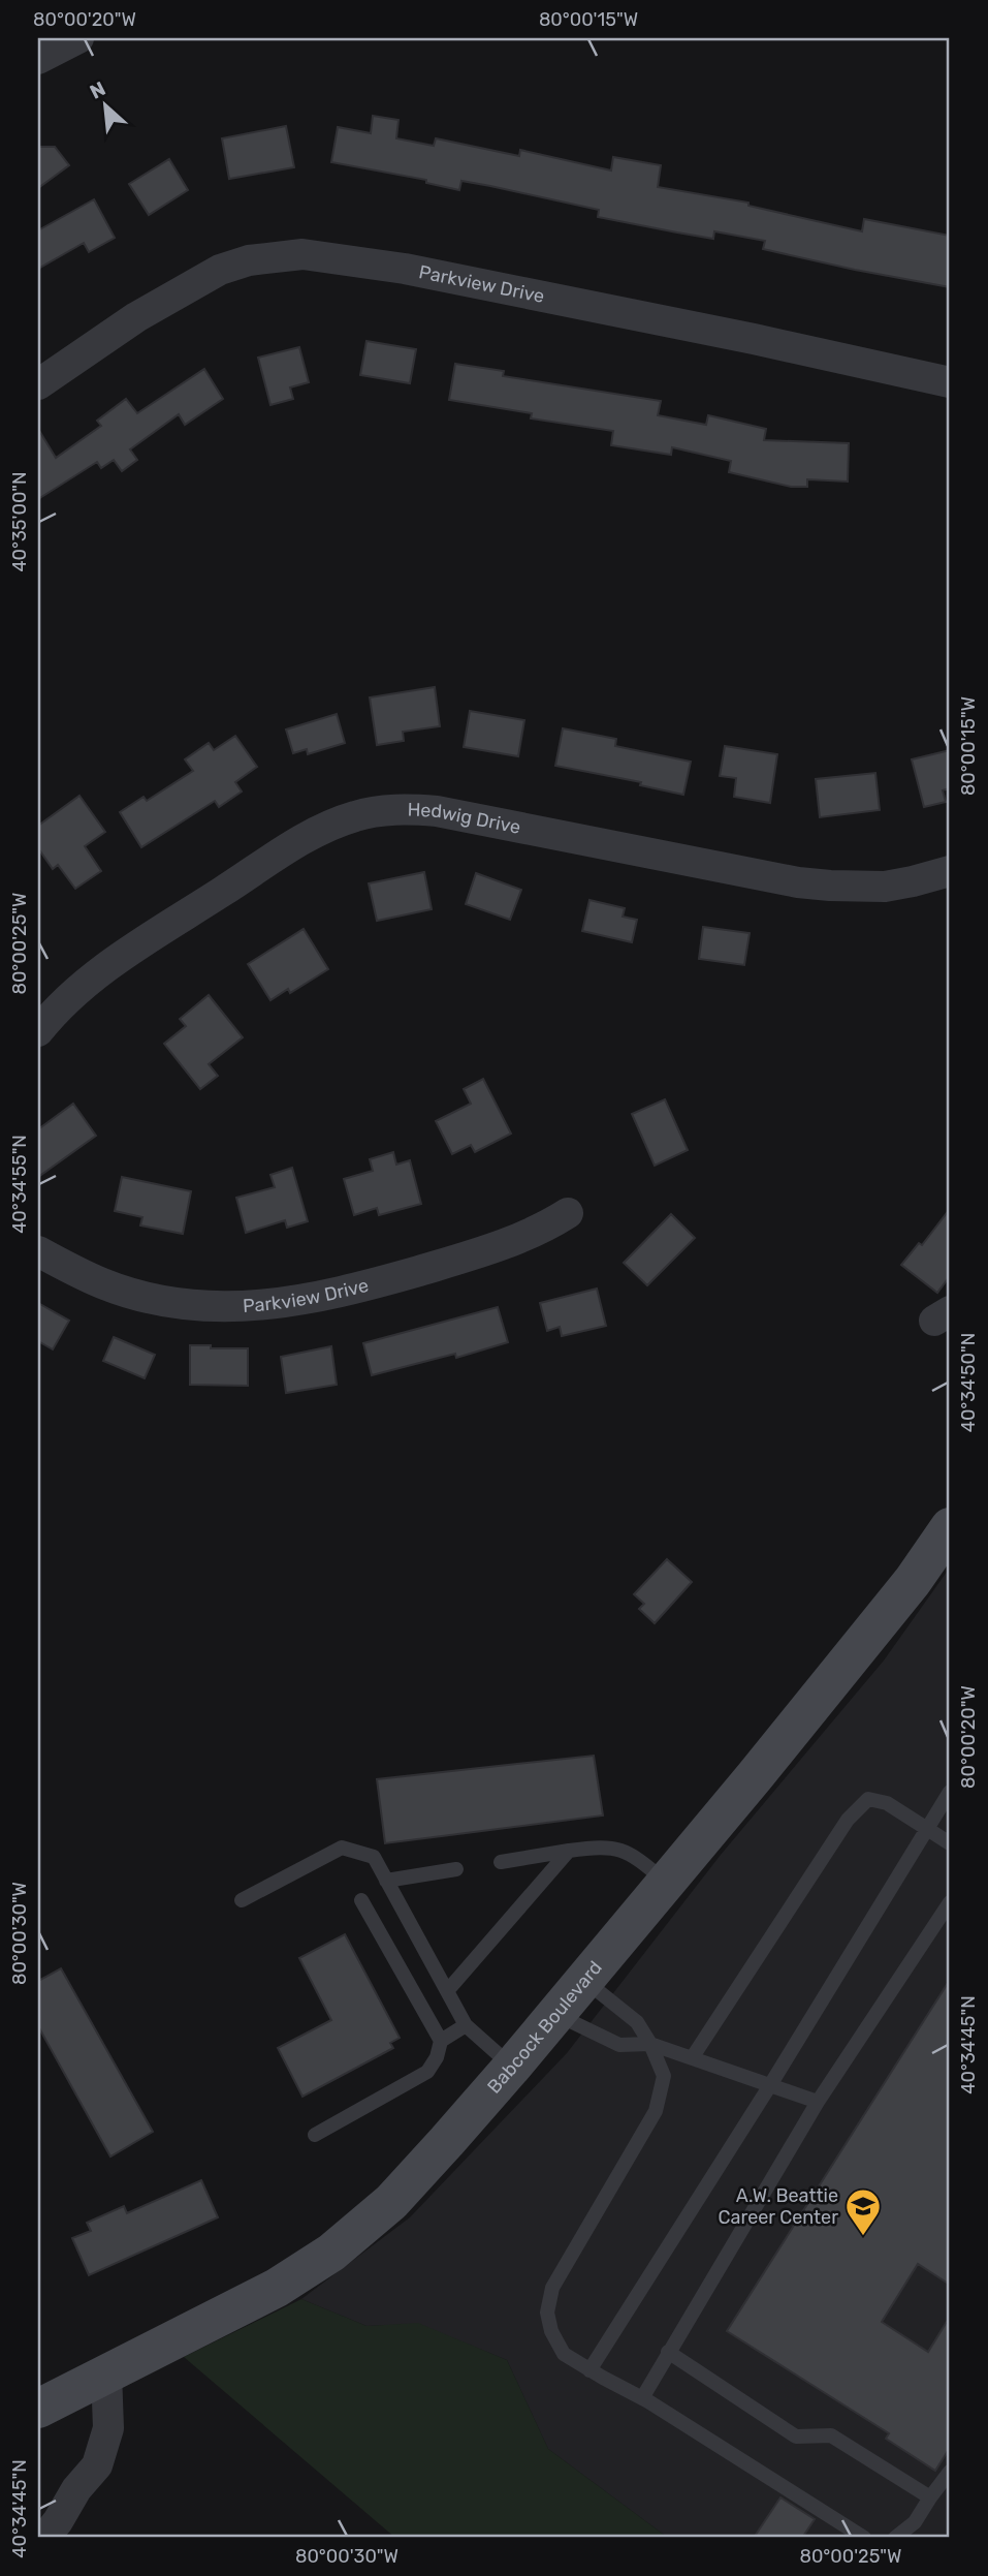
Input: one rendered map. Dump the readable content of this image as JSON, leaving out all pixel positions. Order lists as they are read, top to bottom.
{
  "streets": {
    "main road": ["Babcock Boulevard"],
    "street": ["Parkview Drive", "Hedwig Drive"]
  },
  "places": {
    "school or university": ["A.W. Beattie Career Center"]
  },
  "north": "top left",
  "coordinates": [
    "80°00'20\"W",
    "80°00'15\"W",
    "40°35'00\"N",
    "80°00'25\"W",
    "40°34'55\"N",
    "40°34'50\"N",
    "80°00'30\"W",
    "40°34'45\"N"
  ]
}
